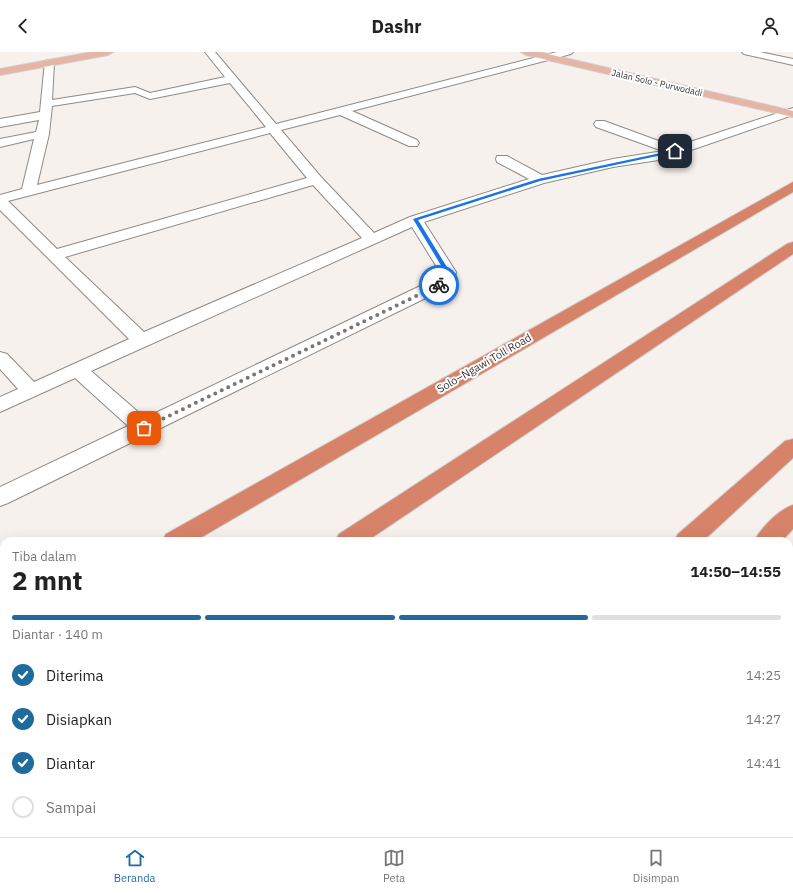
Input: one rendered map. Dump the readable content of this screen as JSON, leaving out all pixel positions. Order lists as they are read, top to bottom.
{
  "streets": {
    "highway": ["Solo–Ngawi Toll Road"],
    "main road": ["Jalan Solo - Purwodadi"]
  },
  "page": {
    "header": "Dashr",
    "heading": ["2 mnt", "Tiba dalam", "14:50–14:55"],
    "bar": "Diantar · 140 m",
    "list": [
      ["Diterima", "14:25"],
      ["Disiapkan", "14:27"],
      ["Diantar", "14:41"],
      "Sampai"
    ],
    "tabs": ["Beranda", "Peta", "Disimpan"]
  }
}
